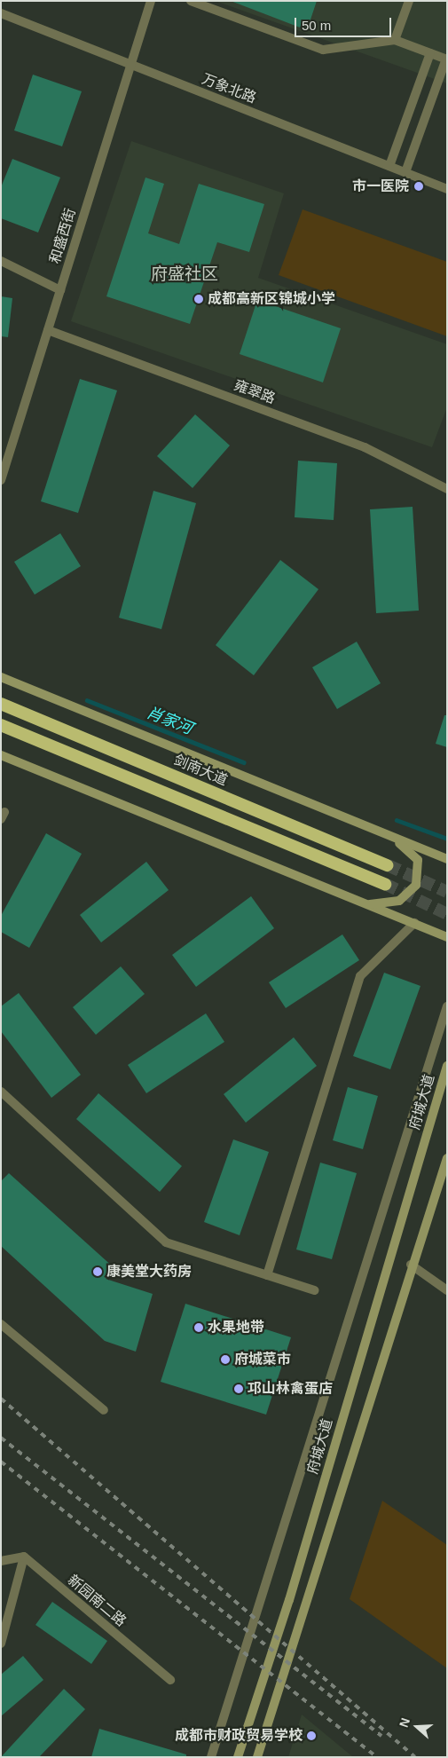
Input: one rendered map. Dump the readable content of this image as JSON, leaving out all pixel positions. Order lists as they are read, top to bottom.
{
  "streets": {
    "highway": ["剑南大道"],
    "main road": ["府城大道"],
    "street": [
      "万象北路",
      "和盛西街",
      "雍翠路",
      "新园南二路"
    ]
  },
  "crossings": [
    ["万象北路", "和盛西街"],
    ["和盛西街", "雍翠路"]
  ],
  "districts": ["府盛社区"],
  "water": ["肖家河"],
  "places": [
    "市一医院",
    "成都高新区锦城小学",
    "康美堂大药房",
    "水果地带",
    "府城菜市",
    "邛山林禽蛋店",
    "成都市财政贸易学校"
  ],
  "scale_bar": "50 m",
  "north": "left"
}
